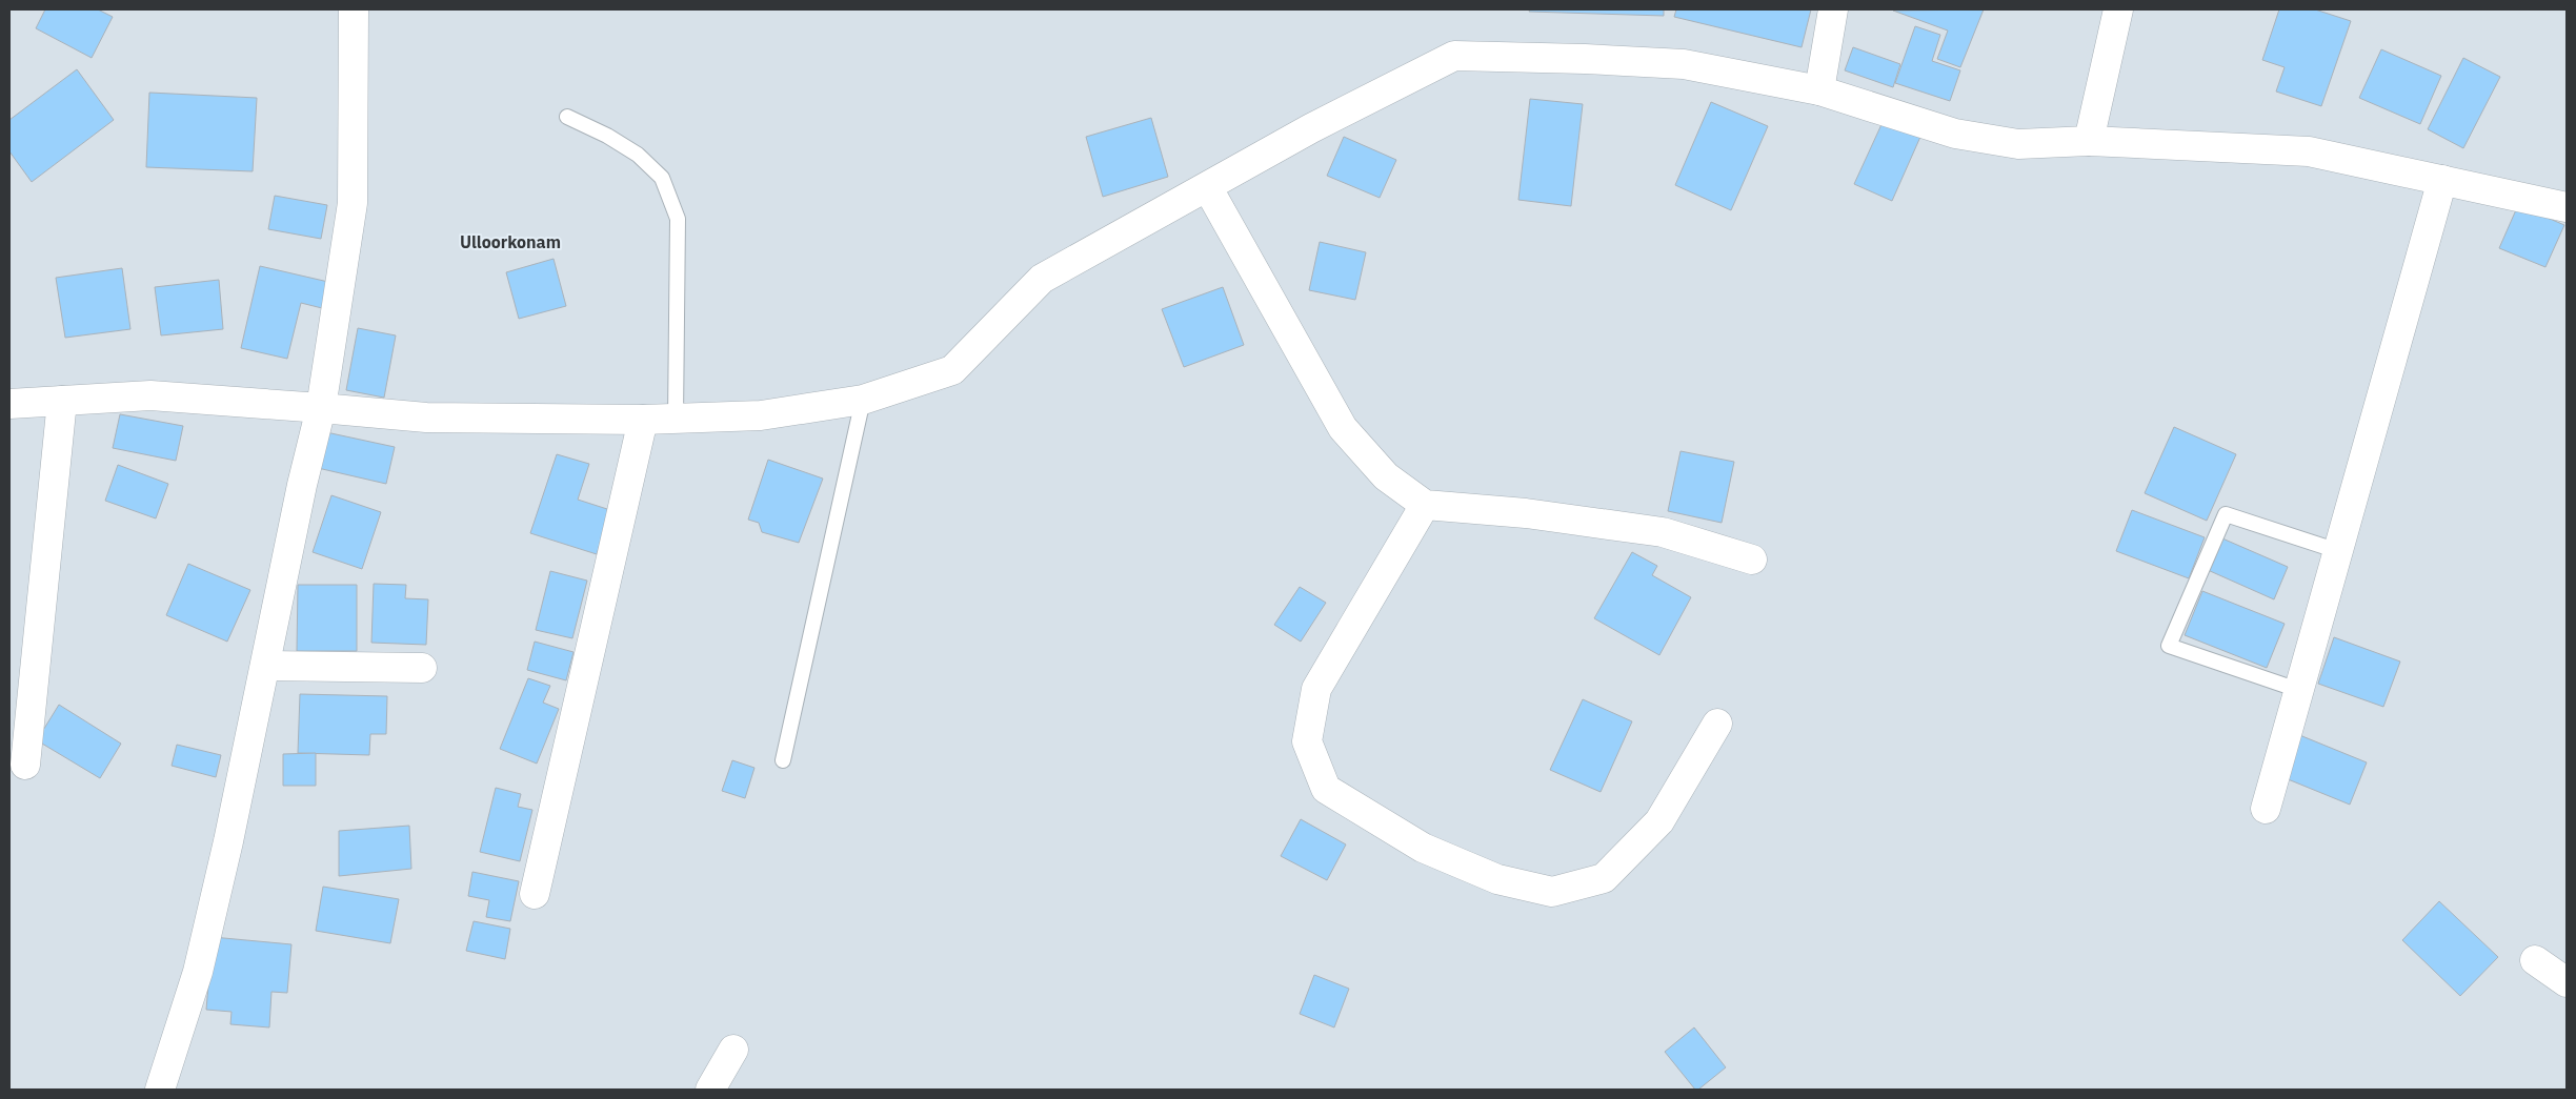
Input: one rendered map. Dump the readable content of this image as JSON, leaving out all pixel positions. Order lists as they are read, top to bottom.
{
  "districts": ["Ulloorkonam"]
}
